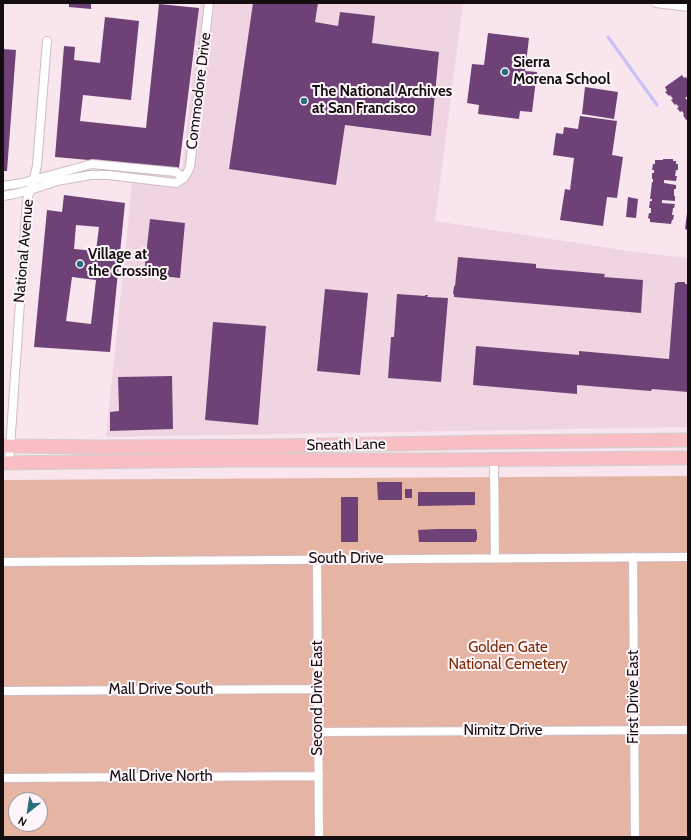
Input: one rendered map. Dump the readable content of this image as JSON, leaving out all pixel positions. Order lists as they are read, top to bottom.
{
  "streets": {
    "main road": ["Sneath Lane"],
    "street": [
      "Commodore Drive",
      "National Avenue",
      "South Drive",
      "Mall Drive South",
      "First Drive East",
      "Second Drive East",
      "Nimitz Drive",
      "Mall Drive North"
    ]
  },
  "crossings": [
    ["National Avenue", "Sneath Lane"],
    ["South Drive", "First Drive East"],
    ["South Drive", "Second Drive East"],
    ["Mall Drive South", "Second Drive East"],
    ["First Drive East", "Nimitz Drive"],
    ["Second Drive East", "Nimitz Drive"],
    ["Second Drive East", "Mall Drive North"]
  ],
  "parks": ["Golden Gate National Cemetery"],
  "places": ["Sierra Morena School", "The National Archives at San Francisco", "Village at the Crossing"],
  "north": "bottom left"
}
